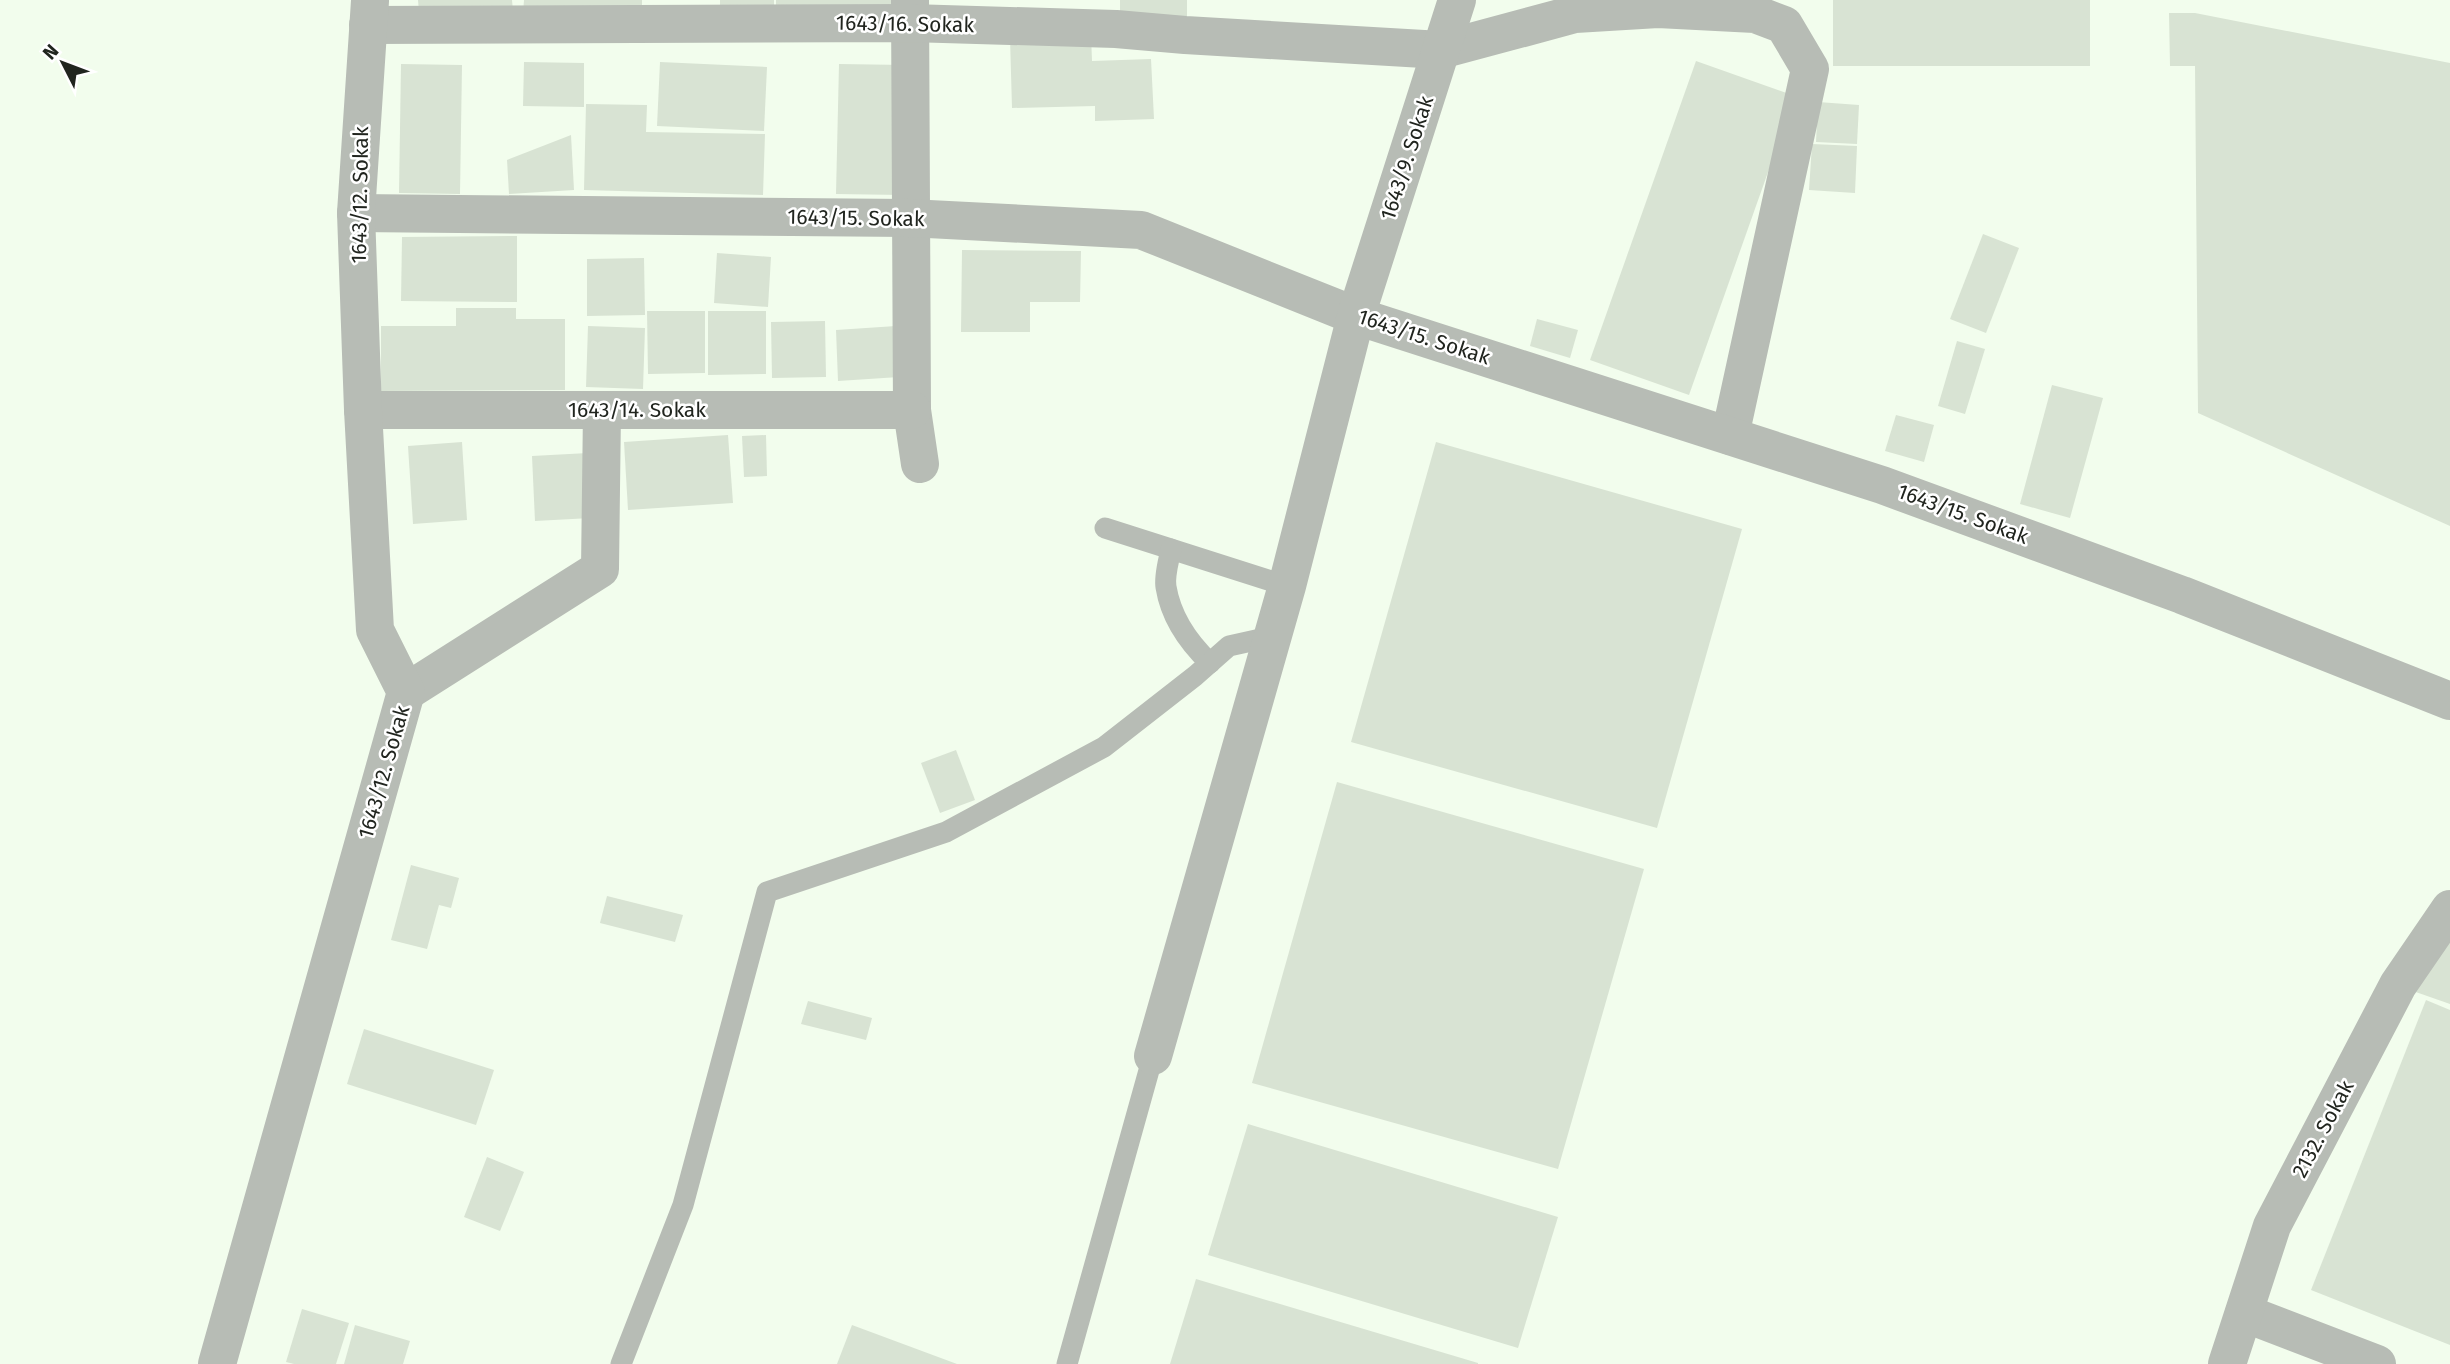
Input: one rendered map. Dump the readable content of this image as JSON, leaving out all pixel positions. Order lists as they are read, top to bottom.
{
  "streets": {
    "street": [
      "1643/16. Sokak",
      "1643/9. Sokak",
      "1643/12. Sokak",
      "1643/15. Sokak",
      "1643/14. Sokak",
      "2132. Sokak"
    ]
  },
  "crossings": [
    ["1643/16. Sokak", "1643/9. Sokak"],
    ["1643/16. Sokak", "1643/12. Sokak"],
    ["1643/16. Sokak", "1643/15. Sokak"],
    ["1643/9. Sokak", "1643/15. Sokak"],
    ["1643/12. Sokak", "1643/15. Sokak"],
    ["1643/12. Sokak", "1643/14. Sokak"]
  ],
  "north": "top left"
}
